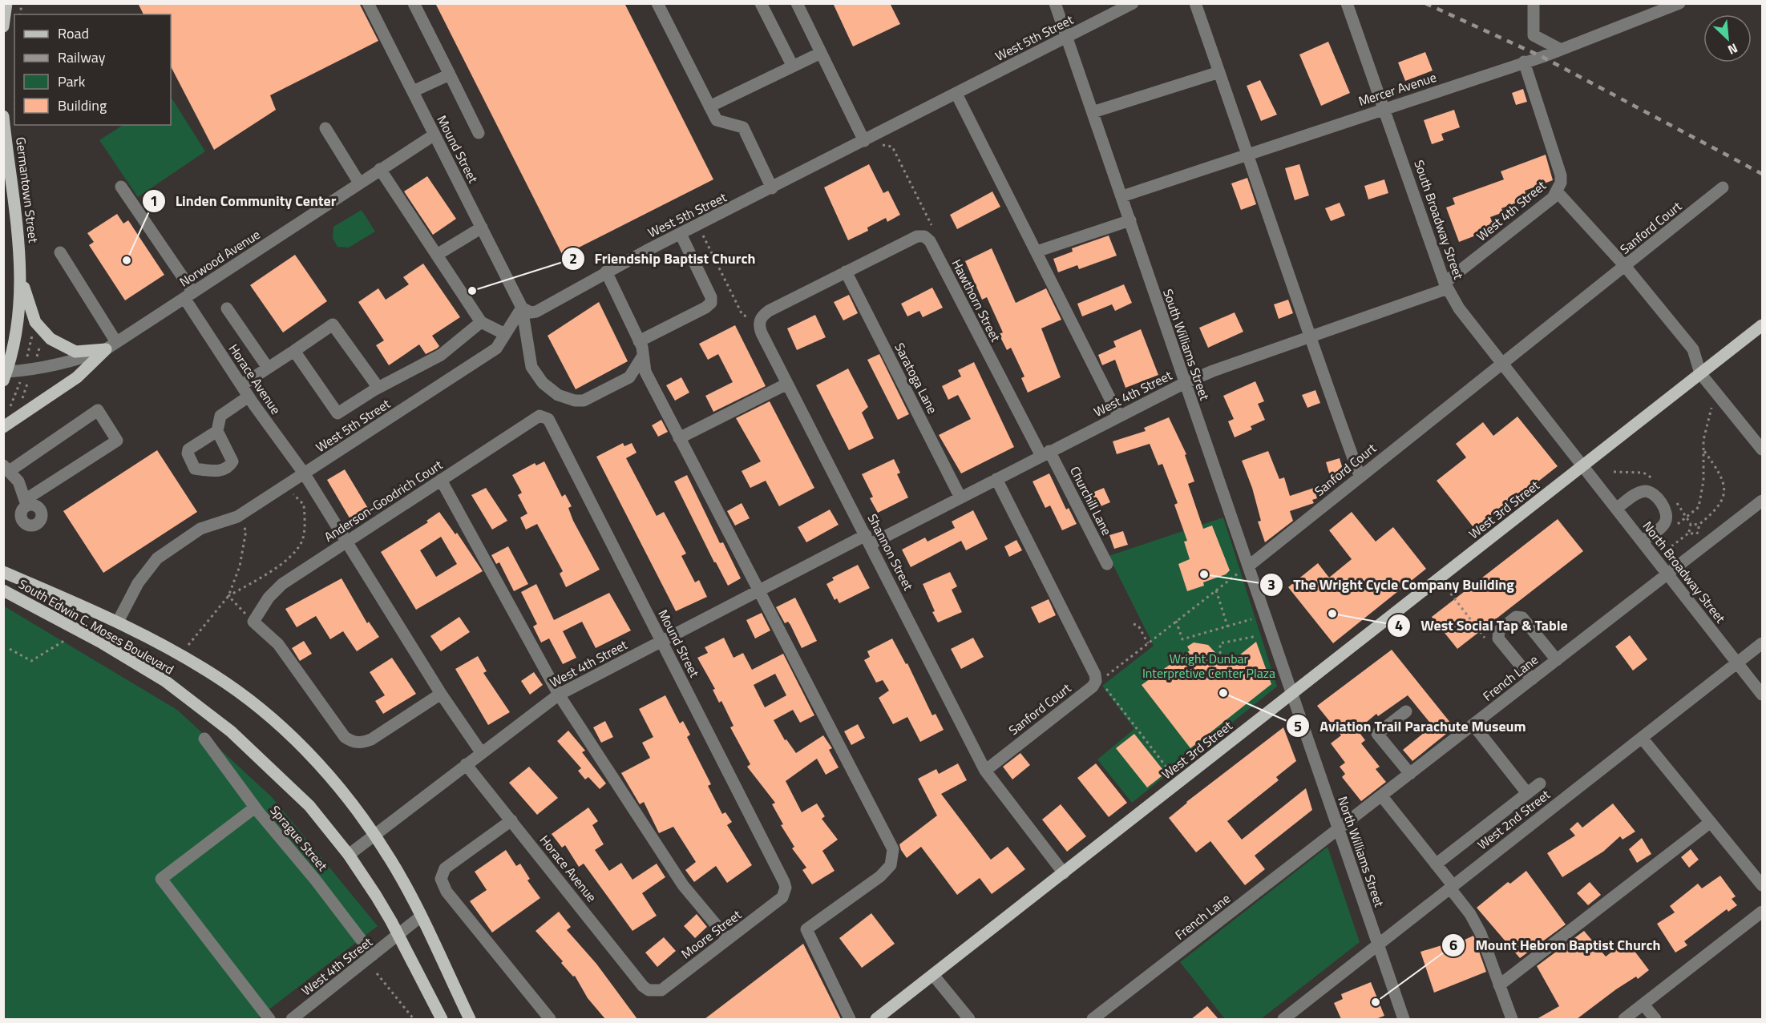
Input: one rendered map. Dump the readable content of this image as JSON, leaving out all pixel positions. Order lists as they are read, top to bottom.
{
  "streets": {
    "main road": ["Germantown Street", "West 3rd Street", "South Edwin C. Moses Boulevard"],
    "street": [
      "West 5th Street",
      "Mercer Avenue",
      "Mound Street",
      "West 4th Street",
      "South Broadway Street",
      "Sanford Court",
      "Norwood Avenue",
      "Hawthorn Street",
      "South Williams Street",
      "Saratoga Lane",
      "Horace Avenue",
      "Anderson-Goodrich Court",
      "Churchill Lane",
      "Shannon Street",
      "North Broadway Street",
      "French Lane",
      "West 2nd Street",
      "Sprague Street",
      "North Williams Street",
      "Moore Street"
    ]
  },
  "crossings": [
    ["West 5th Street", "Mound Street"],
    ["West 5th Street", "South Williams Street"],
    ["West 5th Street", "Horace Avenue"],
    ["West 5th Street", "South Edwin C. Moses Boulevard"],
    ["Mercer Avenue", "West 4th Street"],
    ["Mercer Avenue", "South Broadway Street"],
    ["Mercer Avenue", "South Williams Street"],
    ["Mound Street", "West 4th Street"],
    ["Mound Street", "Norwood Avenue"],
    ["Mound Street", "Anderson-Goodrich Court"],
    ["Mound Street", "Moore Street"],
    ["Germantown Street", "Norwood Avenue"],
    ["West 4th Street", "South Broadway Street"],
    ["West 4th Street", "Hawthorn Street"],
    ["West 4th Street", "South Williams Street"],
    ["West 4th Street", "Saratoga Lane"],
    ["West 4th Street", "Horace Avenue"],
    ["West 4th Street", "Churchill Lane"],
    ["West 4th Street", "Shannon Street"],
    ["West 4th Street", "South Edwin C. Moses Boulevard"],
    ["West 4th Street", "Sprague Street"],
    ["South Broadway Street", "Sanford Court"],
    ["South Broadway Street", "West 3rd Street"],
    ["South Broadway Street", "North Broadway Street"],
    ["Sanford Court", "South Williams Street"],
    ["Sanford Court", "Shannon Street"],
    ["Norwood Avenue", "Horace Avenue"],
    ["Hawthorn Street", "Churchill Lane"],
    ["South Williams Street", "West 3rd Street"],
    ["South Williams Street", "North Williams Street"],
    ["Horace Avenue", "Anderson-Goodrich Court"],
    ["Horace Avenue", "Moore Street"],
    ["West 3rd Street", "Shannon Street"],
    ["West 3rd Street", "North Broadway Street"],
    ["West 3rd Street", "North Williams Street"],
    ["North Broadway Street", "French Lane"],
    ["North Broadway Street", "West 2nd Street"],
    ["French Lane", "North Williams Street"],
    ["West 2nd Street", "North Williams Street"]
  ],
  "parks": ["Wright Dunbar Interpretive Center Plaza"],
  "places": [
    "Linden Community Center",
    "Friendship Baptist Church",
    "The Wright Cycle Company Building",
    "West Social Tap & Table",
    "Aviation Trail Parachute Museum",
    "Mount Hebron Baptist Church"
  ],
  "legend": [
    "Road",
    "Railway",
    "Park",
    "Building"
  ],
  "north": "bottom right"
}
